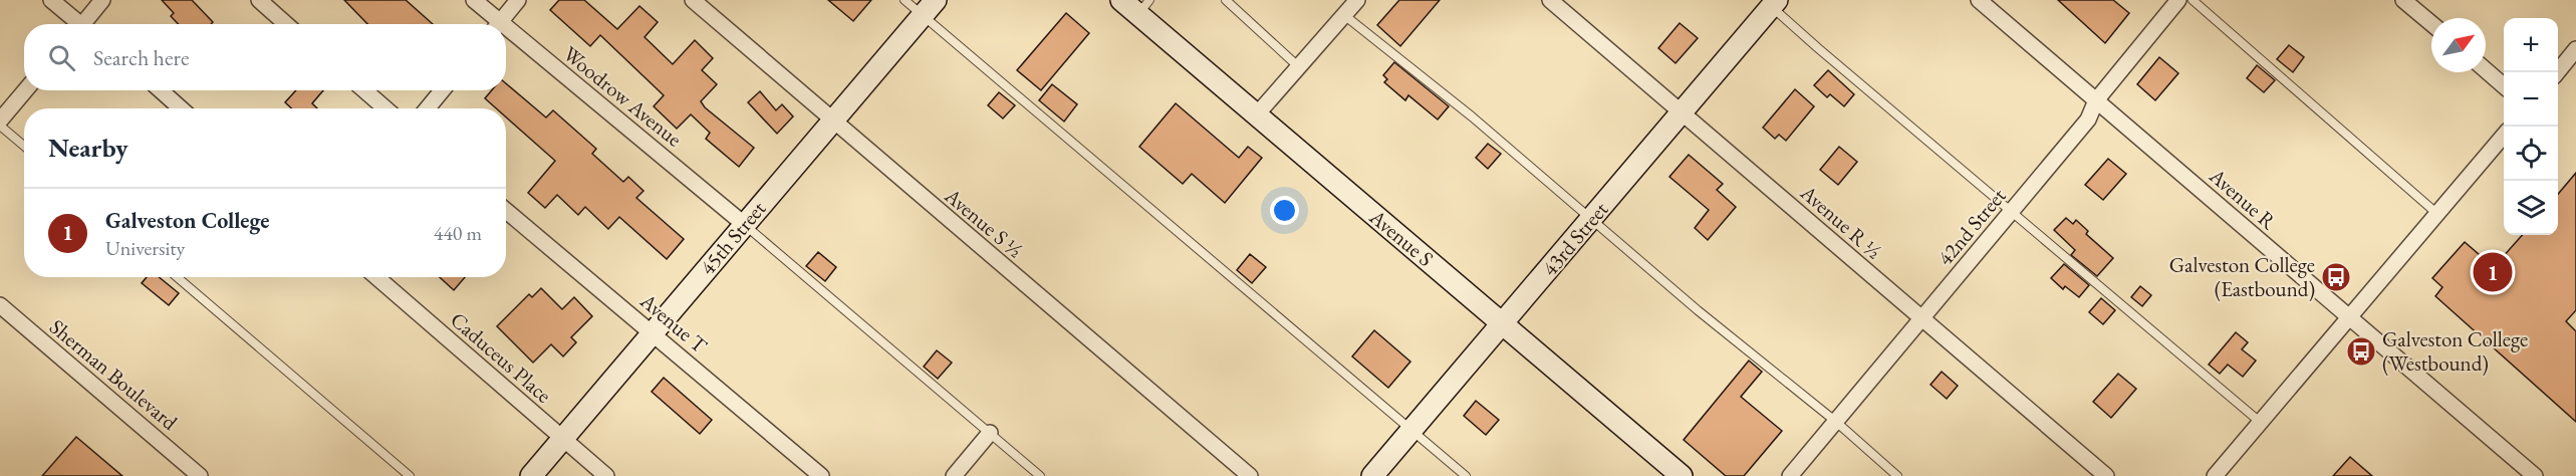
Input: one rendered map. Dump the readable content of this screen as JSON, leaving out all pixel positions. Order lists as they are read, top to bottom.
{
  "streets": {
    "main road": ["45th Street", "Avenue S", "43rd Street"],
    "street": [
      "Woodrow Avenue",
      "Avenue R",
      "Avenue R ½",
      "Avenue S ½",
      "42nd Street",
      "Avenue T",
      "Caduceus Place",
      "Sherman Boulevard"
    ]
  },
  "crossings": [
    ["Woodrow Avenue", "45th Street"],
    ["Avenue R", "42nd Street"],
    ["Avenue R ½", "42nd Street"],
    ["Avenue R ½", "43rd Street"],
    ["Avenue S ½", "45th Street"],
    ["45th Street", "Avenue T"],
    ["45th Street", "Caduceus Place"],
    ["Avenue S", "43rd Street"]
  ],
  "places": {
    "bus stop": ["Galveston College (Eastbound)", "Galveston College (Westbound)"]
  },
  "north": "top right",
  "page": {
    "map_buttons": ["+", "−"],
    "search": "Search here",
    "heading": "Nearby",
    "list": [
      {
        "mark": "1",
        "name": "Galveston College",
        "note": "University",
        "value": "440 m"
      }
    ],
    "pins": "1"
  }
}
